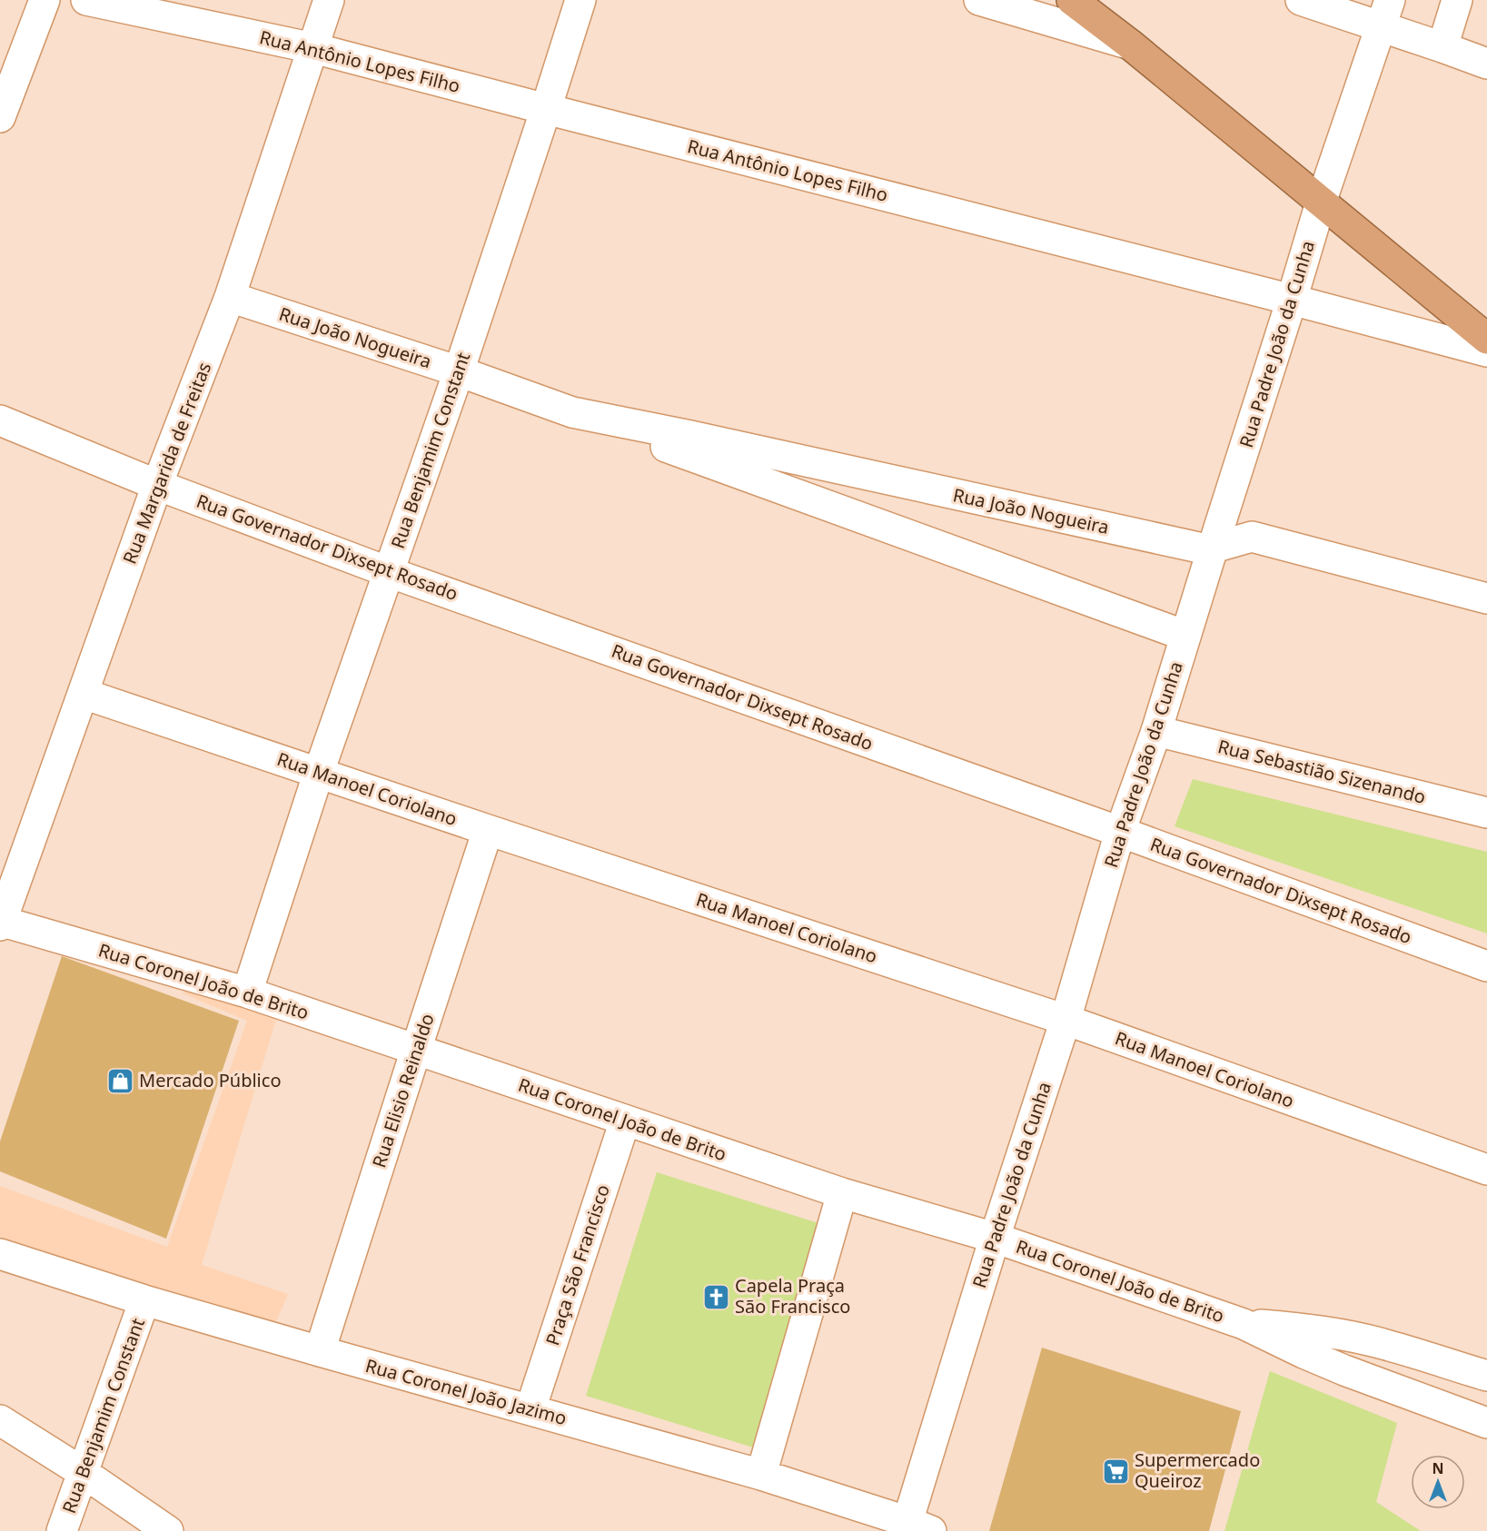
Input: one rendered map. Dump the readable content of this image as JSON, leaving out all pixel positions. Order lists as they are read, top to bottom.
{
  "streets": {
    "street": [
      "Rua Antônio Lopes Filho",
      "Rua João Nogueira",
      "Rua Padre João da Cunha",
      "Rua Benjamim Constant",
      "Rua Margarida de Freitas",
      "Rua Governador Dixsept Rosado",
      "Rua Sebastião Sizenando",
      "Rua Manoel Coriolano",
      "Rua Coronel João de Brito",
      "Rua Elisio Reinaldo",
      "Praça São Francisco",
      "Rua Coronel João Jazimo"
    ]
  },
  "crossings": [
    ["Rua Antônio Lopes Filho", "Rua Padre João da Cunha"],
    ["Rua Antônio Lopes Filho", "Rua Benjamim Constant"],
    ["Rua Antônio Lopes Filho", "Rua Margarida de Freitas"],
    ["Rua João Nogueira", "Rua Padre João da Cunha"],
    ["Rua João Nogueira", "Rua Benjamim Constant"],
    ["Rua João Nogueira", "Rua Margarida de Freitas"],
    ["Rua Padre João da Cunha", "Rua Governador Dixsept Rosado"],
    ["Rua Padre João da Cunha", "Rua Sebastião Sizenando"],
    ["Rua Padre João da Cunha", "Rua Manoel Coriolano"],
    ["Rua Padre João da Cunha", "Rua Coronel João de Brito"],
    ["Rua Padre João da Cunha", "Rua Coronel João Jazimo"],
    ["Rua Benjamim Constant", "Rua Governador Dixsept Rosado"],
    ["Rua Benjamim Constant", "Rua Manoel Coriolano"],
    ["Rua Benjamim Constant", "Rua Coronel João de Brito"],
    ["Rua Benjamim Constant", "Rua Coronel João Jazimo"],
    ["Rua Margarida de Freitas", "Rua Governador Dixsept Rosado"],
    ["Rua Margarida de Freitas", "Rua Manoel Coriolano"],
    ["Rua Margarida de Freitas", "Rua Coronel João de Brito"],
    ["Rua Manoel Coriolano", "Rua Elisio Reinaldo"],
    ["Rua Coronel João de Brito", "Rua Elisio Reinaldo"],
    ["Rua Coronel João de Brito", "Praça São Francisco"],
    ["Rua Elisio Reinaldo", "Rua Coronel João Jazimo"],
    ["Praça São Francisco", "Rua Coronel João Jazimo"]
  ],
  "places": {
    "shop": ["Mercado Público"],
    "church": ["Capela Praça São Francisco"],
    "supermarket": ["Supermercado Queiroz"]
  },
  "north": "top"
}
